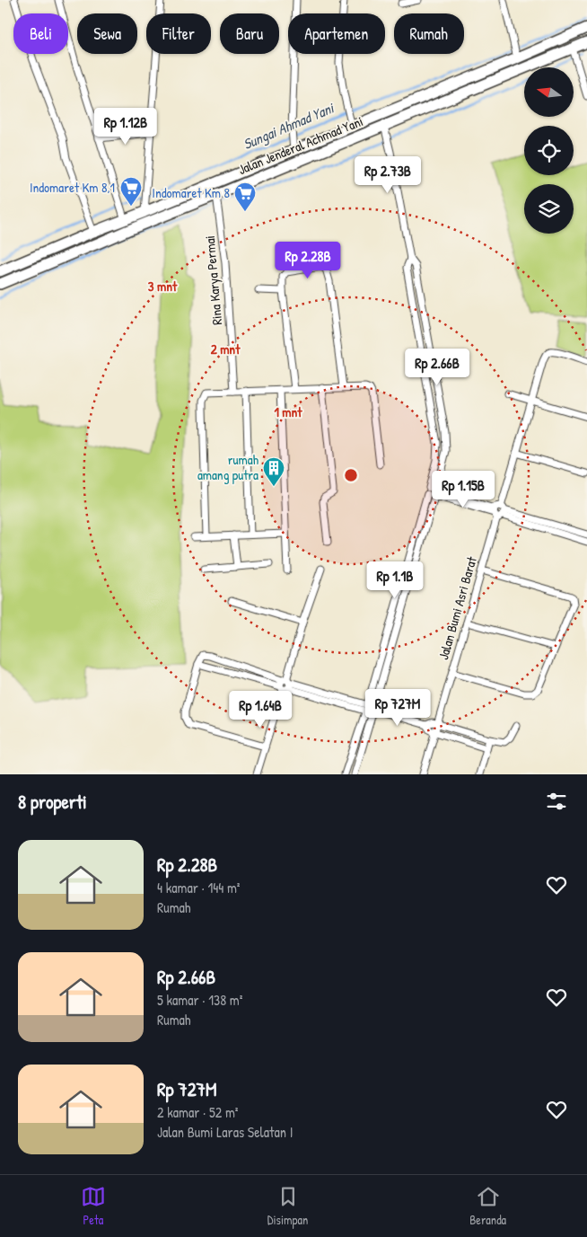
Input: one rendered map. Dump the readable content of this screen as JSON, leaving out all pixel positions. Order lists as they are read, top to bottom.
{
  "streets": {
    "highway": ["Jalan Jenderal Achmad Yani"],
    "street": ["Rina Karya Permai", "Jalan Bumi Asri Barat"]
  },
  "crossings": [
    ["Jalan Jenderal Achmad Yani", "Rina Karya Permai"]
  ],
  "water": ["Sungai Ahmad Yani"],
  "places": {
    "supermarket": ["Indomaret Km 8,1", "Indomaret Km 8"],
    "building": ["rumah amang putra"]
  },
  "north": "left",
  "page": {
    "chip": [
      "Beli",
      "Sewa",
      "Filter",
      "Baru",
      "Apartemen",
      "Rumah"
    ],
    "price": [
      "Rp 1.12B",
      "Rp 2.73B",
      "Rp 2.28B",
      "Rp 2.66B",
      "Rp 1.15B",
      "Rp 1.1B",
      "Rp 727M",
      "Rp 1.64B"
    ],
    "heading": "8 properti",
    "list": [
      {
        "name": "Rp 2.28B",
        "note": "4 kamar · 144 m² · Rumah"
      },
      {
        "name": "Rp 2.66B",
        "note": "5 kamar · 138 m² · Rumah"
      },
      {
        "name": "Rp 727M",
        "note": "2 kamar · 52 m² · Jalan Bumi Laras Selatan I"
      }
    ],
    "tabs": ["Peta", "Disimpan", "Beranda"]
  },
  "rings": ["3 mnt", "2 mnt", "1 mnt"]
}
